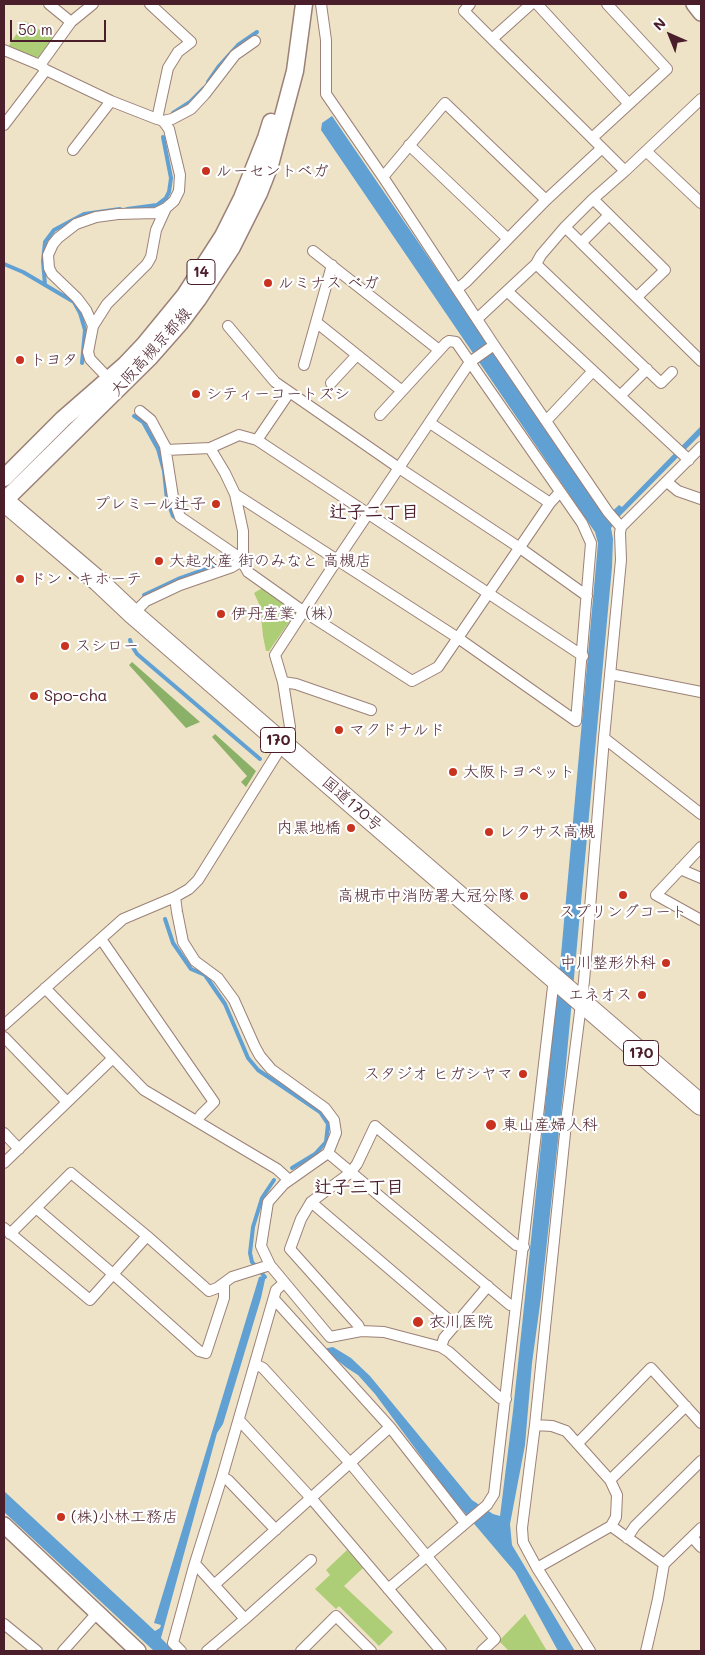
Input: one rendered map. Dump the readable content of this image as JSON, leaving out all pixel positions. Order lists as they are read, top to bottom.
{
  "streets": {
    "highway": ["170", "国道170号"],
    "main road": ["14", "大阪高槻京都線"]
  },
  "crossings": [
    ["大阪高槻京都線", "国道170号"]
  ],
  "districts": ["辻子二丁目", "辻子三丁目"],
  "places": [
    "ルーセントベガ",
    "ルミナス ベガ",
    "トヨタ",
    "シティーコートズシ",
    "プレミール辻子",
    "大起水産 街のみなと 高槻店",
    "ドン・キホーテ",
    "伊丹産業（株）",
    "スシロー",
    "Spo-cha",
    "マクドナルド",
    "大阪トヨペット",
    "内黒地橋",
    "レクサス高槻",
    "スプリングコート",
    "高槻市中消防署大冠分隊",
    "中川整形外科",
    "エネオス",
    "スタジオ ヒガシヤマ",
    "東山産婦人科",
    "衣川医院",
    "(株)小林工務店"
  ],
  "scale_bar": "50 m",
  "north": "top left"
}
